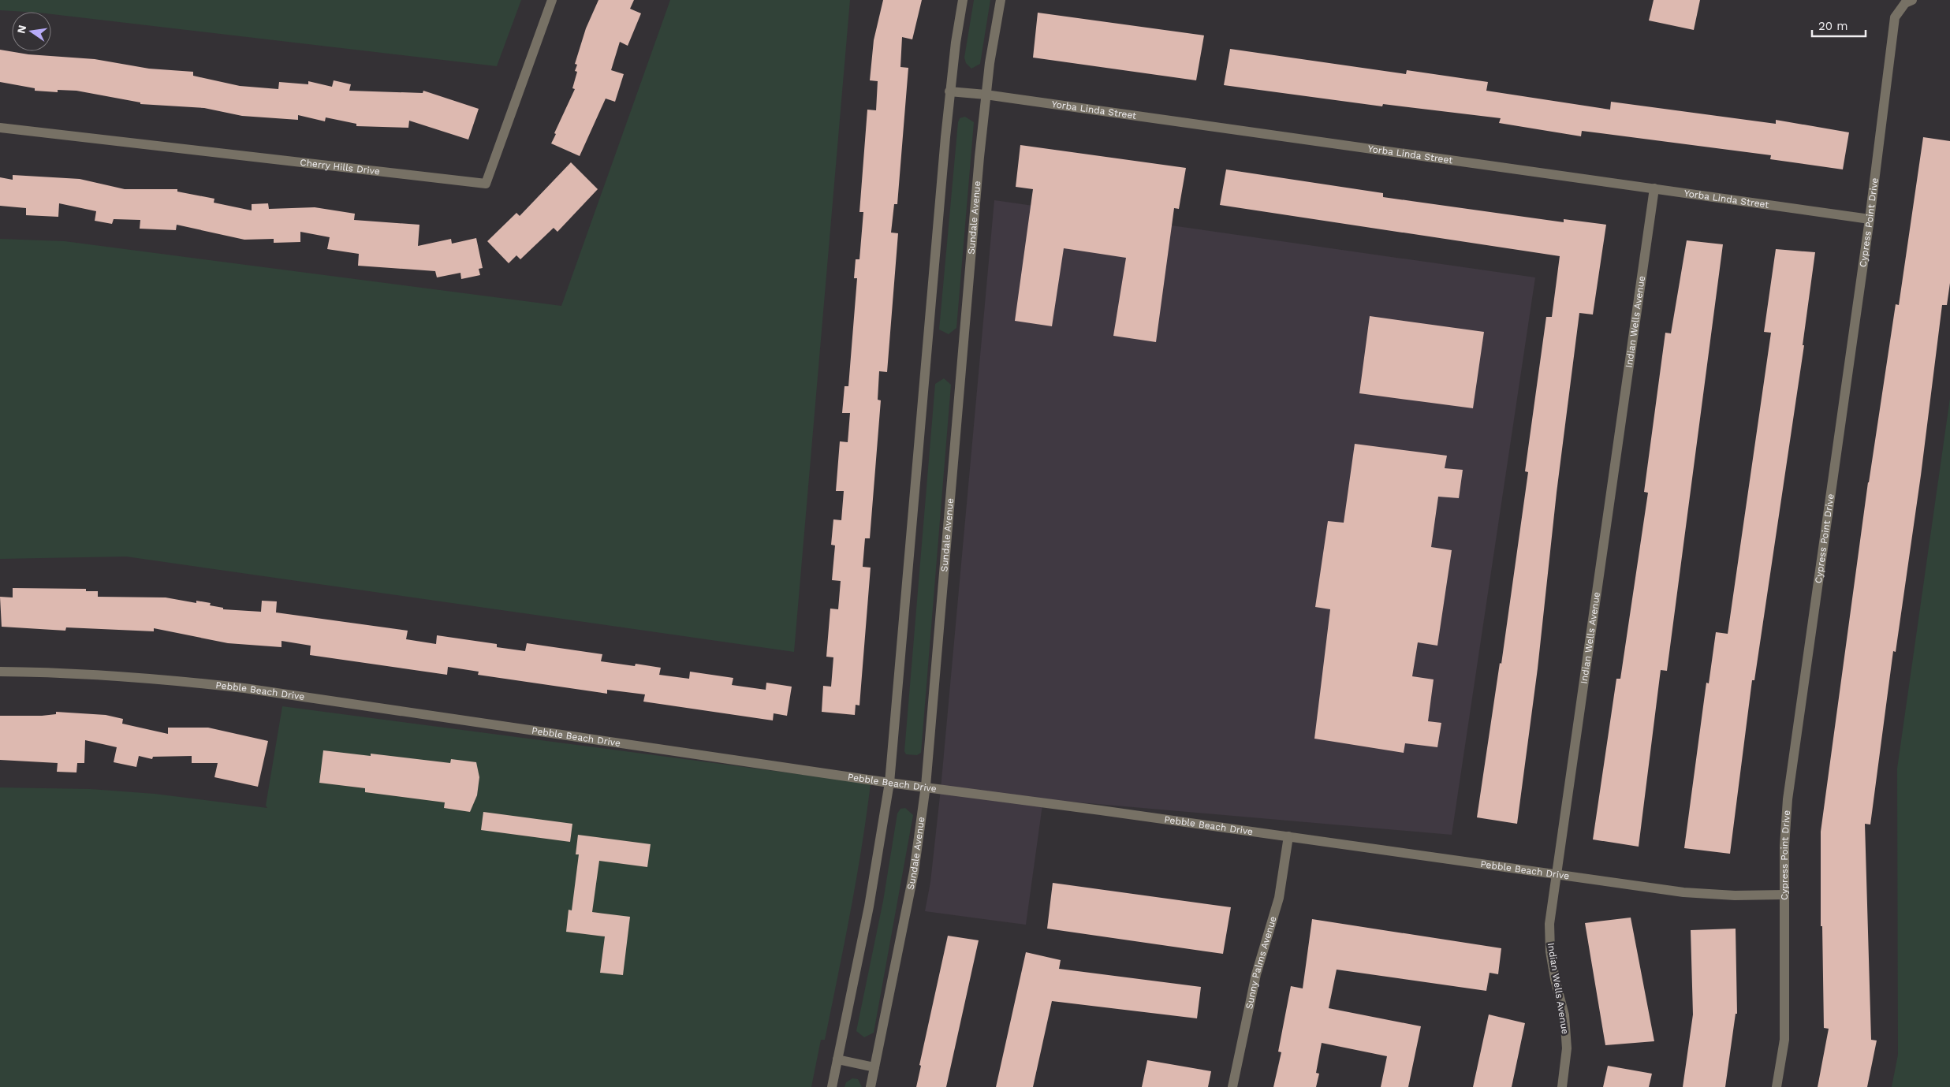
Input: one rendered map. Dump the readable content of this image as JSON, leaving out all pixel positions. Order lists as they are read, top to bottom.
{
  "streets": {
    "street": [
      "Yorba Linda Street",
      "Cherry Hills Drive",
      "Sundale Avenue",
      "Cypress Point Drive",
      "Indian Wells Avenue",
      "Pebble Beach Drive",
      "Sunny Palms Avenue"
    ]
  },
  "crossings": [
    ["Yorba Linda Street", "Sundale Avenue"],
    ["Yorba Linda Street", "Cypress Point Drive"],
    ["Yorba Linda Street", "Indian Wells Avenue"],
    ["Sundale Avenue", "Pebble Beach Drive"],
    ["Cypress Point Drive", "Pebble Beach Drive"],
    ["Indian Wells Avenue", "Pebble Beach Drive"],
    ["Pebble Beach Drive", "Sunny Palms Avenue"]
  ],
  "scale_bar": "20 m",
  "north": "left"
}
